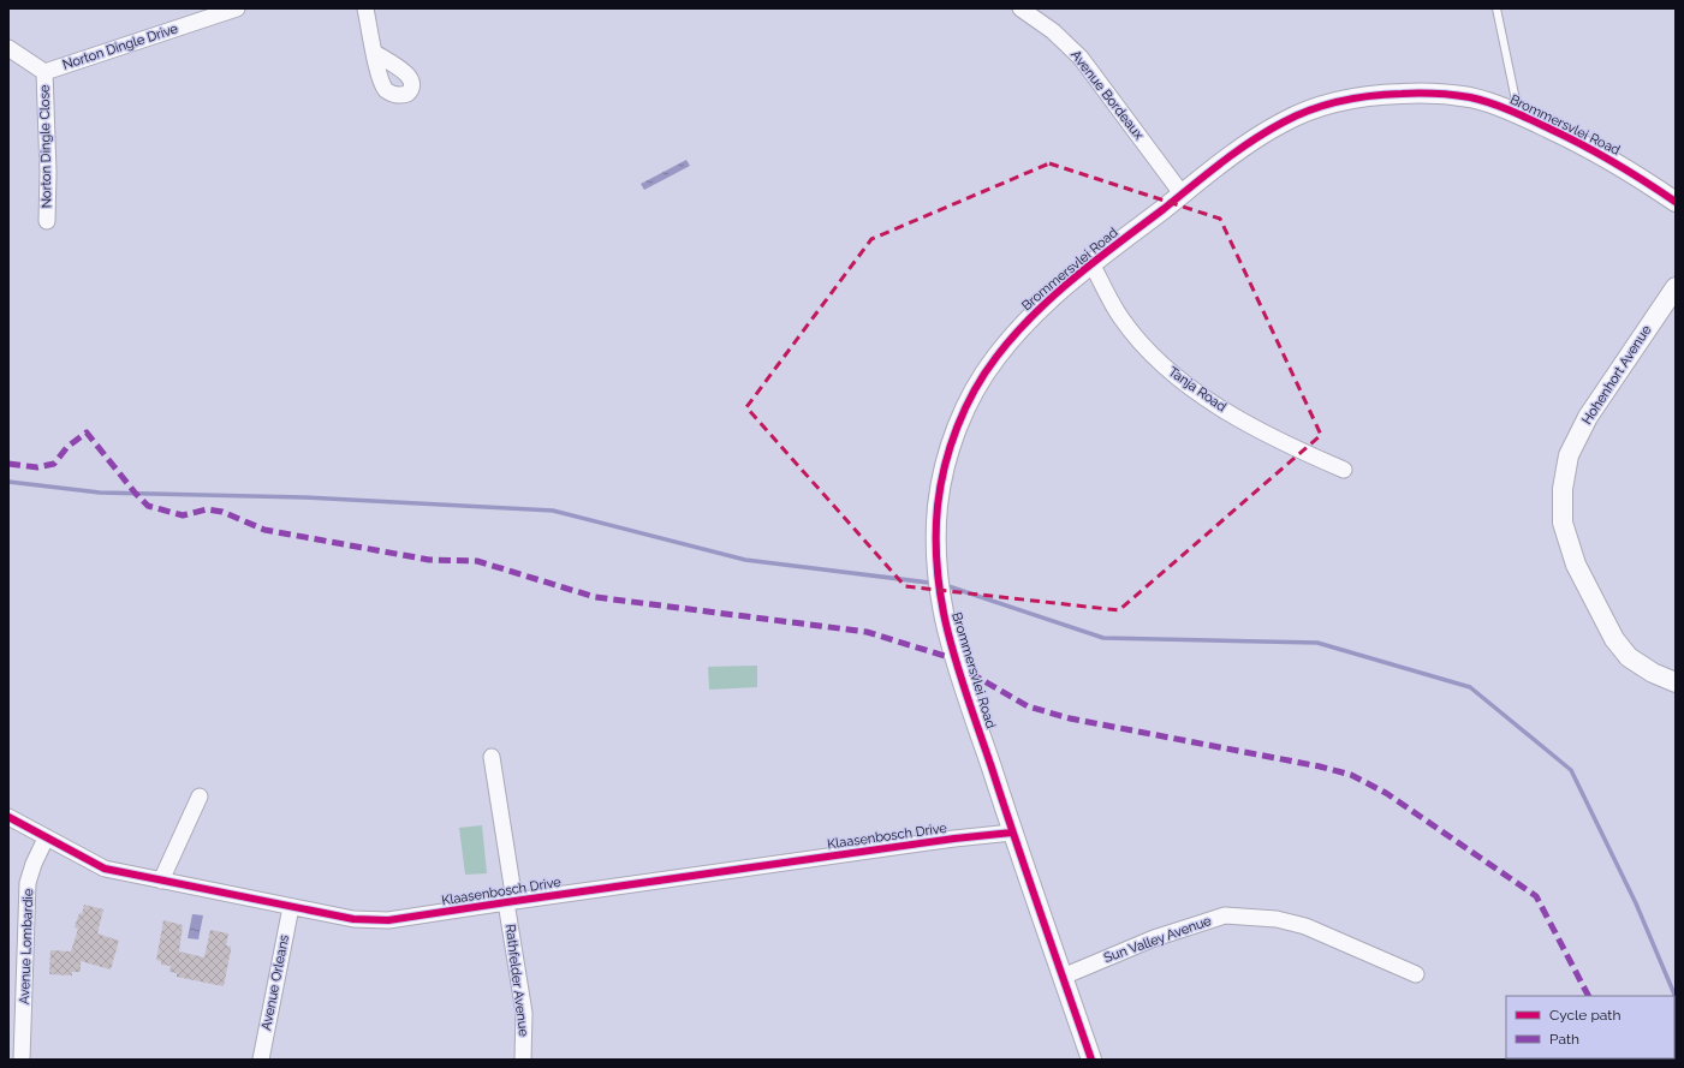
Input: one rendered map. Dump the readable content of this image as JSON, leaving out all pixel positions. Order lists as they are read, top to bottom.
{
  "streets": {
    "street": [
      "Norton Dingle Drive",
      "Avenue Bordeaux",
      "Brommersvlei Road",
      "Norton Dingle Close",
      "Hohenhort Avenue",
      "Tanja Road",
      "Klaasenbosch Drive",
      "Sun Valley Avenue",
      "Avenue Lombardie",
      "Rathfelder Avenue",
      "Avenue Orleans"
    ]
  },
  "crossings": [
    ["Norton Dingle Drive", "Norton Dingle Close"],
    ["Avenue Bordeaux", "Brommersvlei Road"],
    ["Brommersvlei Road", "Tanja Road"],
    ["Brommersvlei Road", "Klaasenbosch Drive"],
    ["Brommersvlei Road", "Sun Valley Avenue"],
    ["Klaasenbosch Drive", "Avenue Lombardie"],
    ["Klaasenbosch Drive", "Rathfelder Avenue"],
    ["Klaasenbosch Drive", "Avenue Orleans"]
  ],
  "legend": ["Cycle path", "Path"]
}
